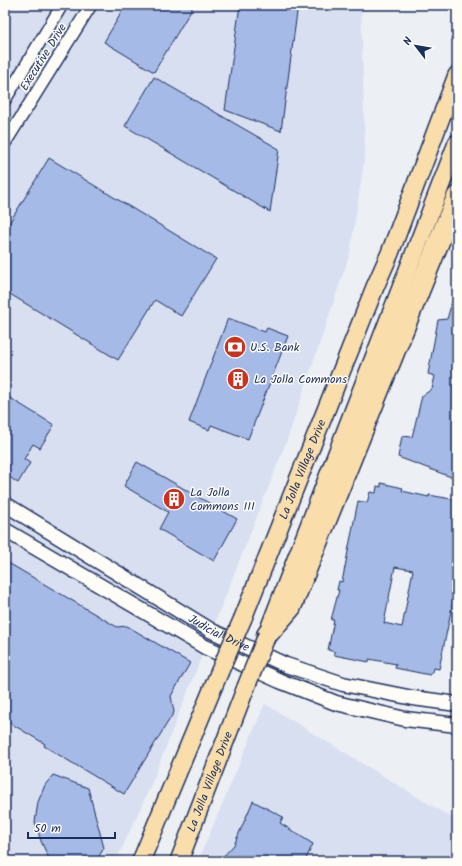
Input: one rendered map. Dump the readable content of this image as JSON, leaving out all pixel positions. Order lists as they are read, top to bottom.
{
  "streets": {
    "main road": ["La Jolla Village Drive"],
    "street": ["Executive Drive", "Judicial Drive"]
  },
  "places": {
    "bank": ["U.S. Bank"],
    "building": ["La Jolla Commons", "La Jolla Commons III"]
  },
  "scale_bar": "50 m",
  "north": "top left"
}
